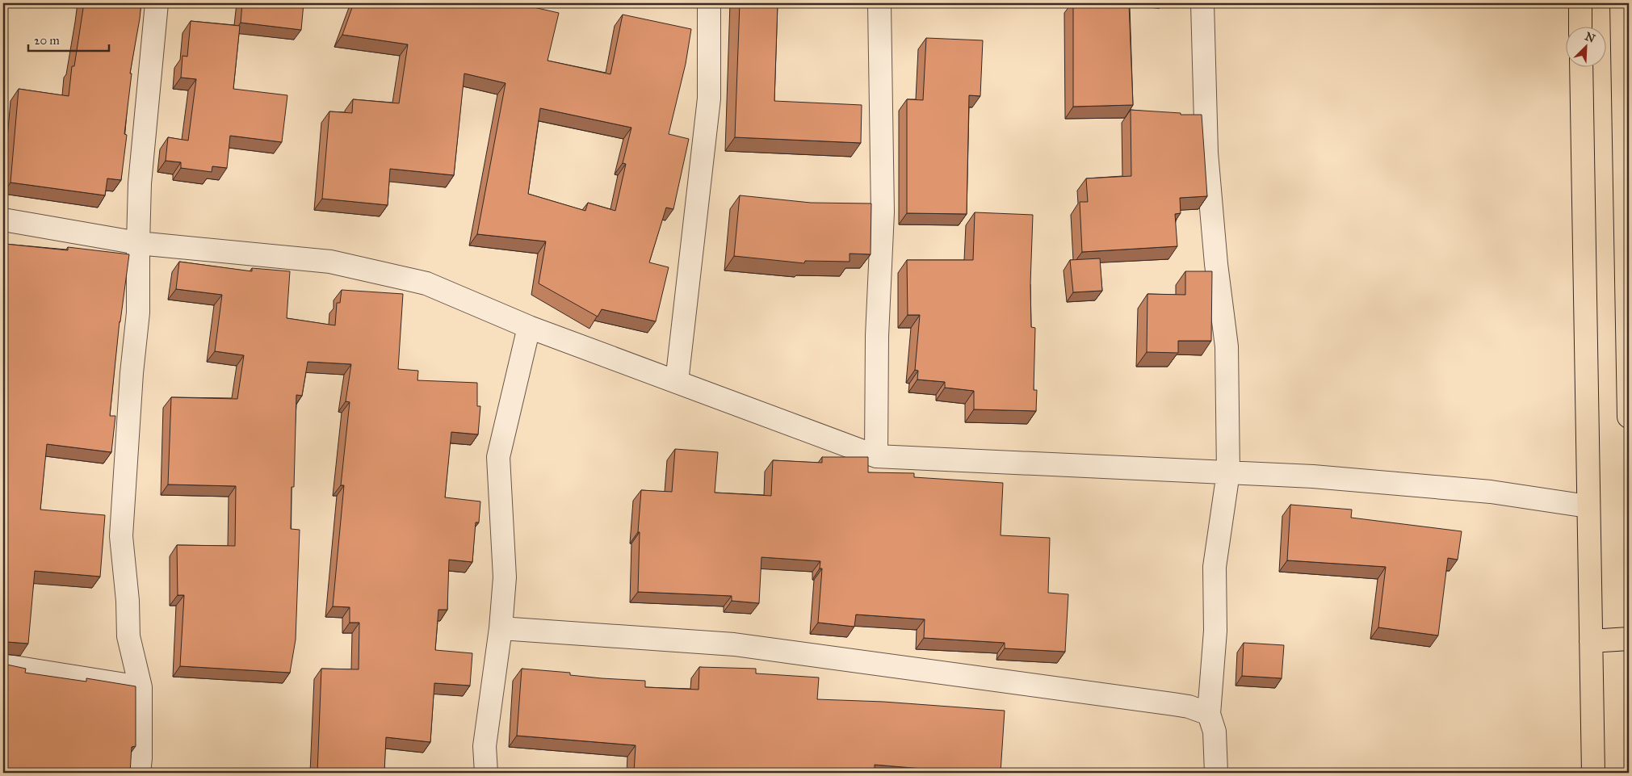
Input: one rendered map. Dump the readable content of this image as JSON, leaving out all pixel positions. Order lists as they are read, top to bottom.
{
  "scale_bar": "20 m",
  "north": "top right"
}
